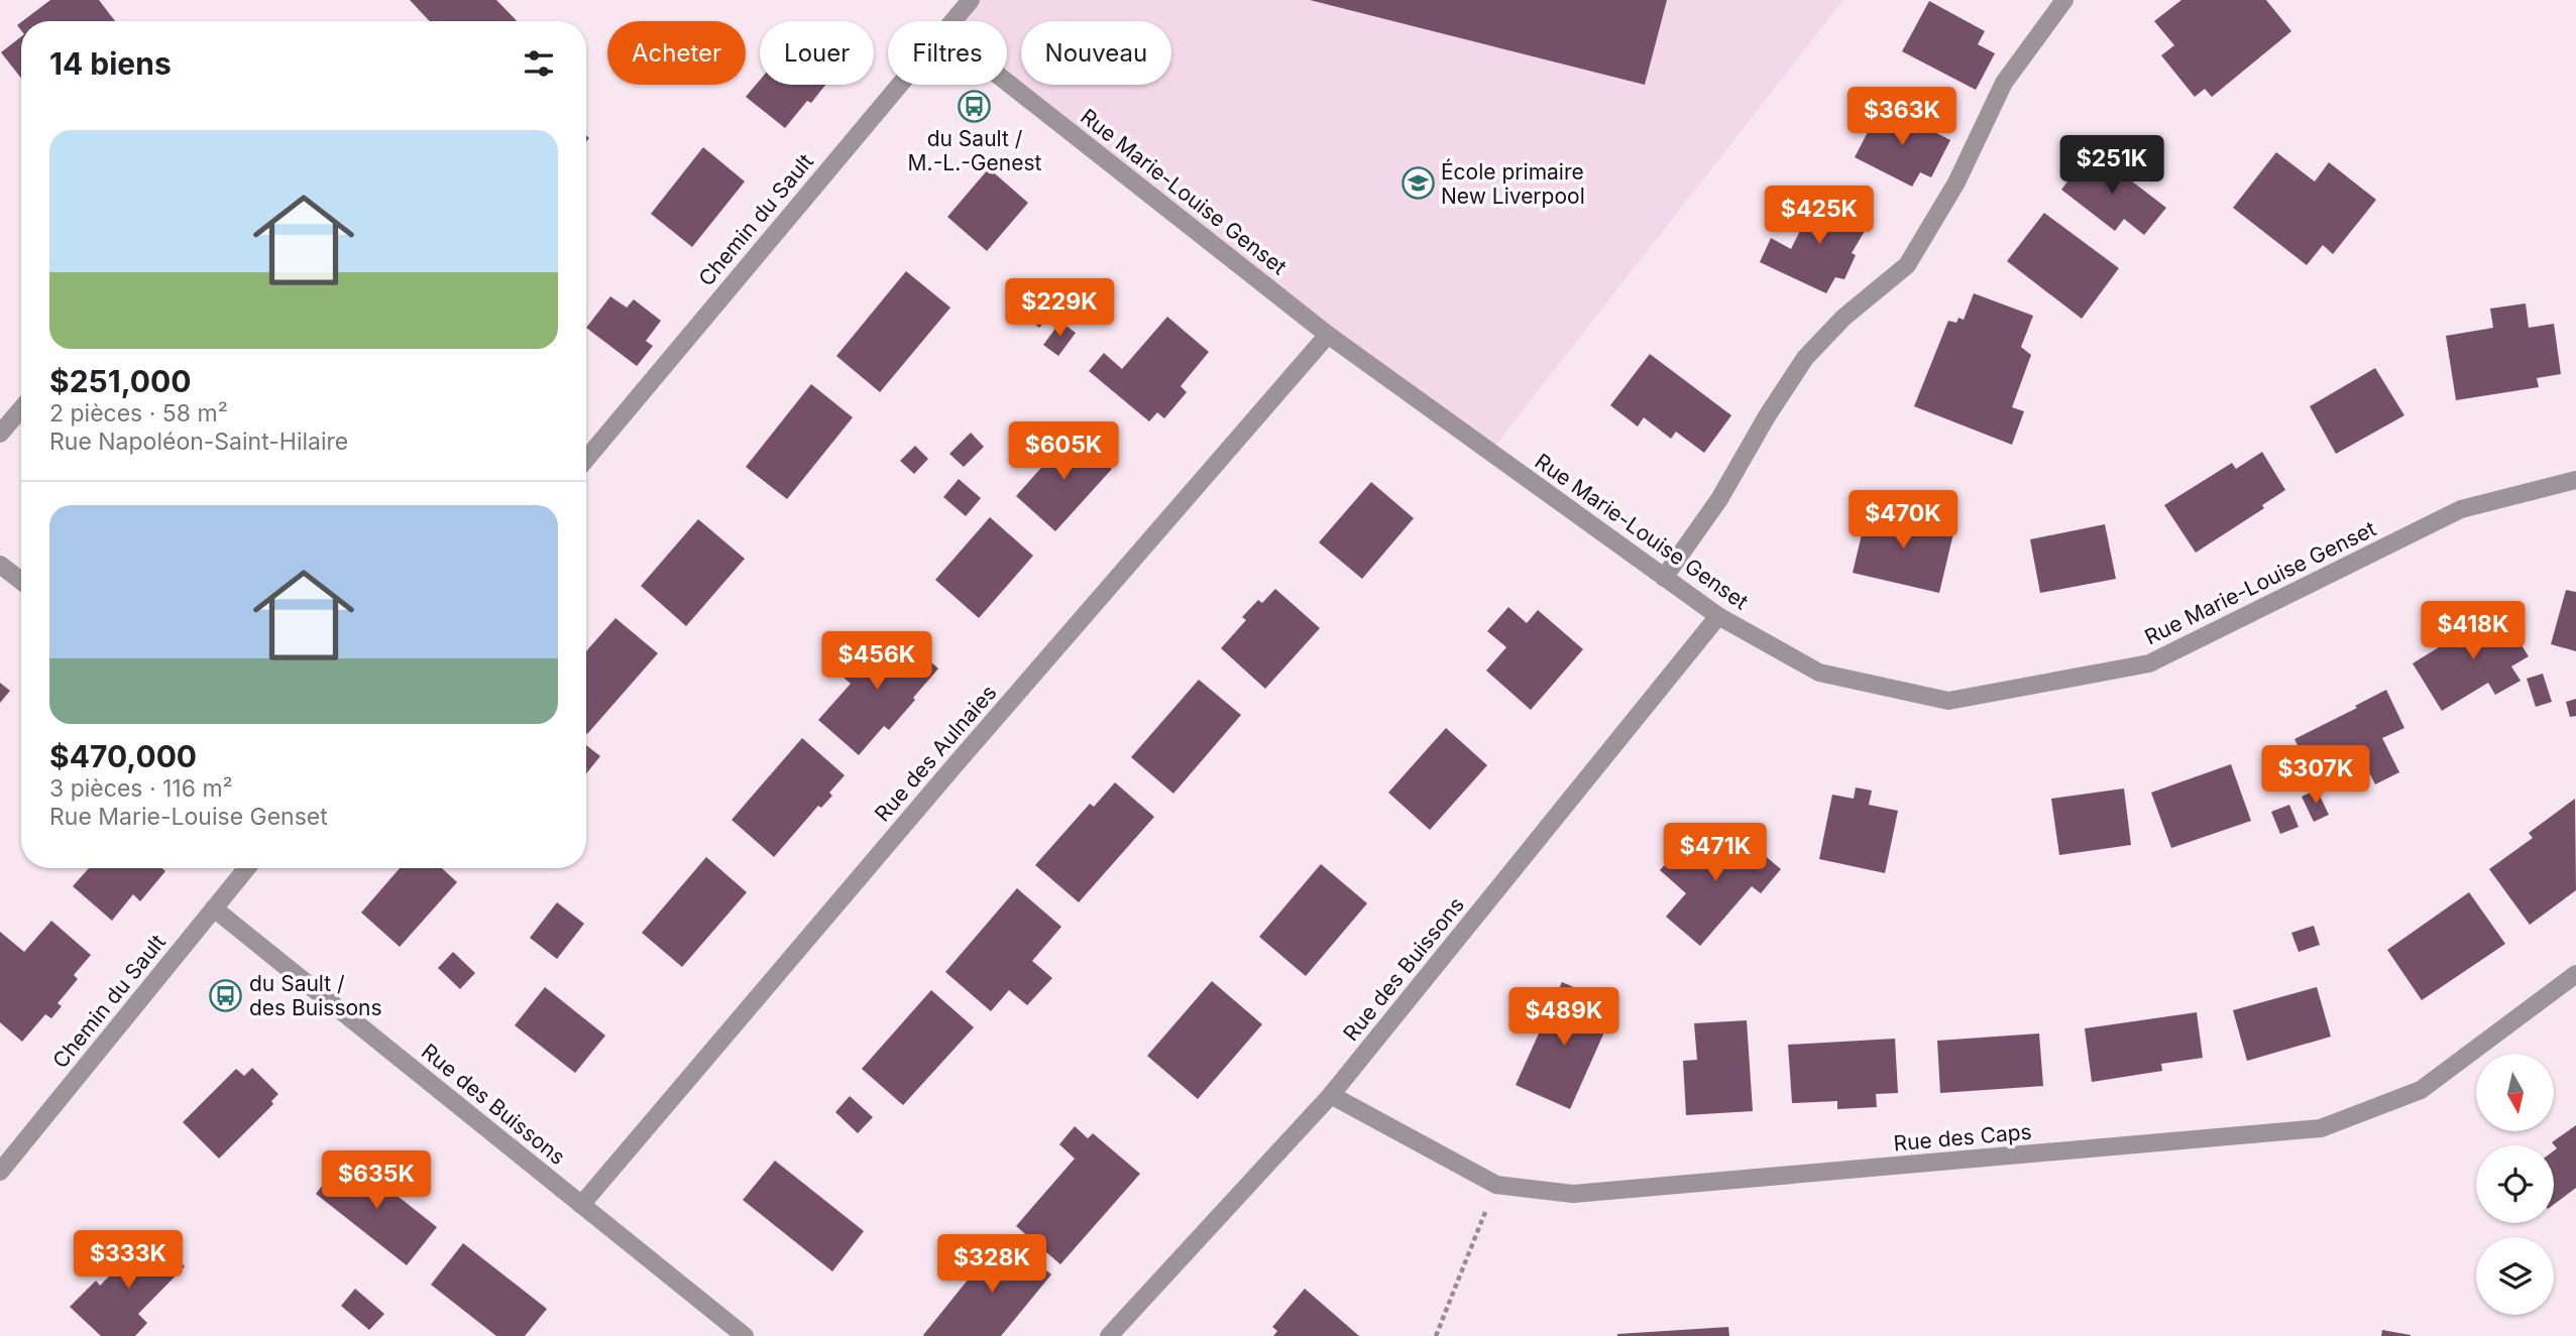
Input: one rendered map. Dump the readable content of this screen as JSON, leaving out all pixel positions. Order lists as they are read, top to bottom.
{
  "streets": {
    "street": [
      "Rue Marie-Louise Genset",
      "Chemin du Sault",
      "Rue des Aulnaies",
      "Rue des Buissons",
      "Rue des Caps"
    ]
  },
  "crossings": [
    ["Rue Marie-Louise Genset", "Rue des Aulnaies"],
    ["Rue Marie-Louise Genset", "Rue des Buissons"],
    ["Chemin du Sault", "Rue des Buissons"],
    ["Rue des Aulnaies", "Rue des Buissons"],
    ["Rue des Buissons", "Rue des Caps"]
  ],
  "places": {
    "bus stop": ["du Sault / M.-L.-Genest", "du Sault / des Buissons"],
    "school or university": ["École primaire New Liverpool"]
  },
  "north": "bottom",
  "page": {
    "chip": [
      "Acheter",
      "Louer",
      "Filtres",
      "Nouveau"
    ],
    "heading": "14 biens",
    "price": [
      "$363K",
      "$251K",
      "$425K",
      "$229K",
      "$605K",
      "$470K",
      "$418K",
      "$456K",
      "$307K",
      "$471K",
      "$489K",
      "$635K",
      "$333K",
      "$328K"
    ],
    "list": [
      {
        "name": "$251,000",
        "note": "2 pièces · 58 m² · Rue Napoléon-Saint-Hilaire"
      },
      {
        "name": "$470,000",
        "note": "3 pièces · 116 m² · Rue Marie-Louise Genset"
      }
    ]
  }
}
